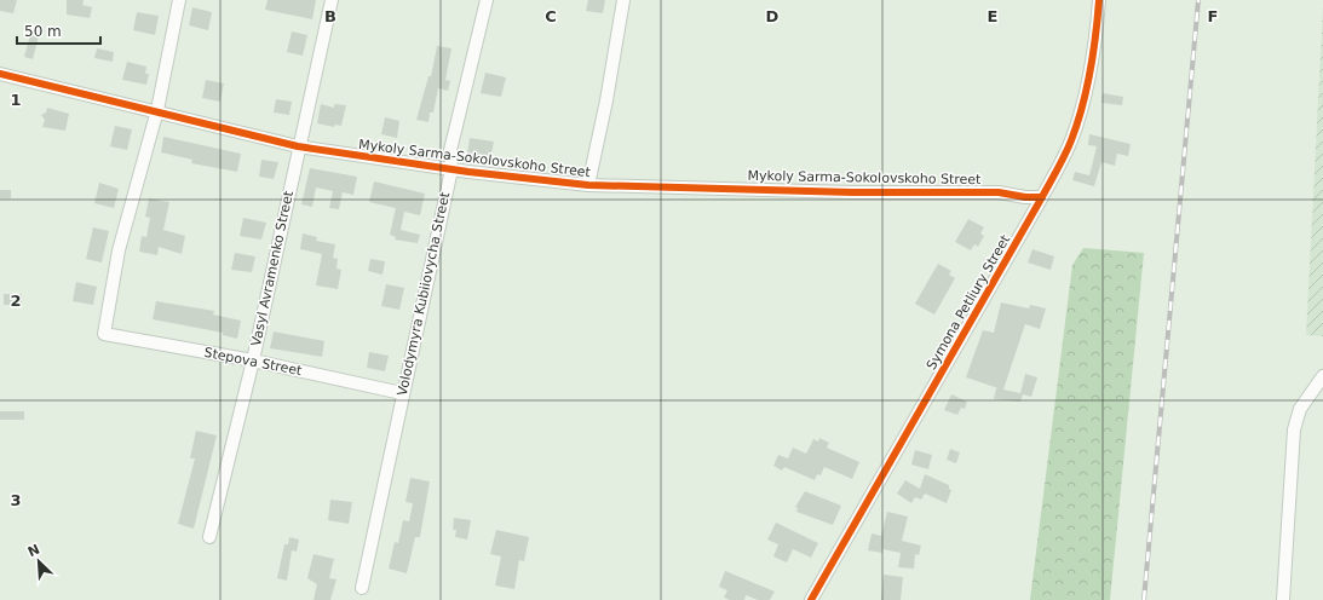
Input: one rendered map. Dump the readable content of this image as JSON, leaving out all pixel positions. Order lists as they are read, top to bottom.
{
  "streets": {
    "street": [
      "Mykoly Sarma-Sokolovskoho Street",
      "Vasyl Avramenko Street",
      "Volodymyra Kubiiovycha Street",
      "Symona Petliury Street",
      "Stepova Street"
    ]
  },
  "crossings": [
    ["Mykoly Sarma-Sokolovskoho Street", "Vasyl Avramenko Street"],
    ["Mykoly Sarma-Sokolovskoho Street", "Volodymyra Kubiiovycha Street"],
    ["Mykoly Sarma-Sokolovskoho Street", "Symona Petliury Street"],
    ["Mykoly Sarma-Sokolovskoho Street", "Stepova Street"],
    ["Vasyl Avramenko Street", "Stepova Street"],
    ["Volodymyra Kubiiovycha Street", "Stepova Street"]
  ],
  "scale_bar": "50 m",
  "north": "top left",
  "grid": {
    "columns": [
      "B",
      "C",
      "D",
      "E",
      "F"
    ],
    "rows": ["1", "2", "3"]
  }
}
